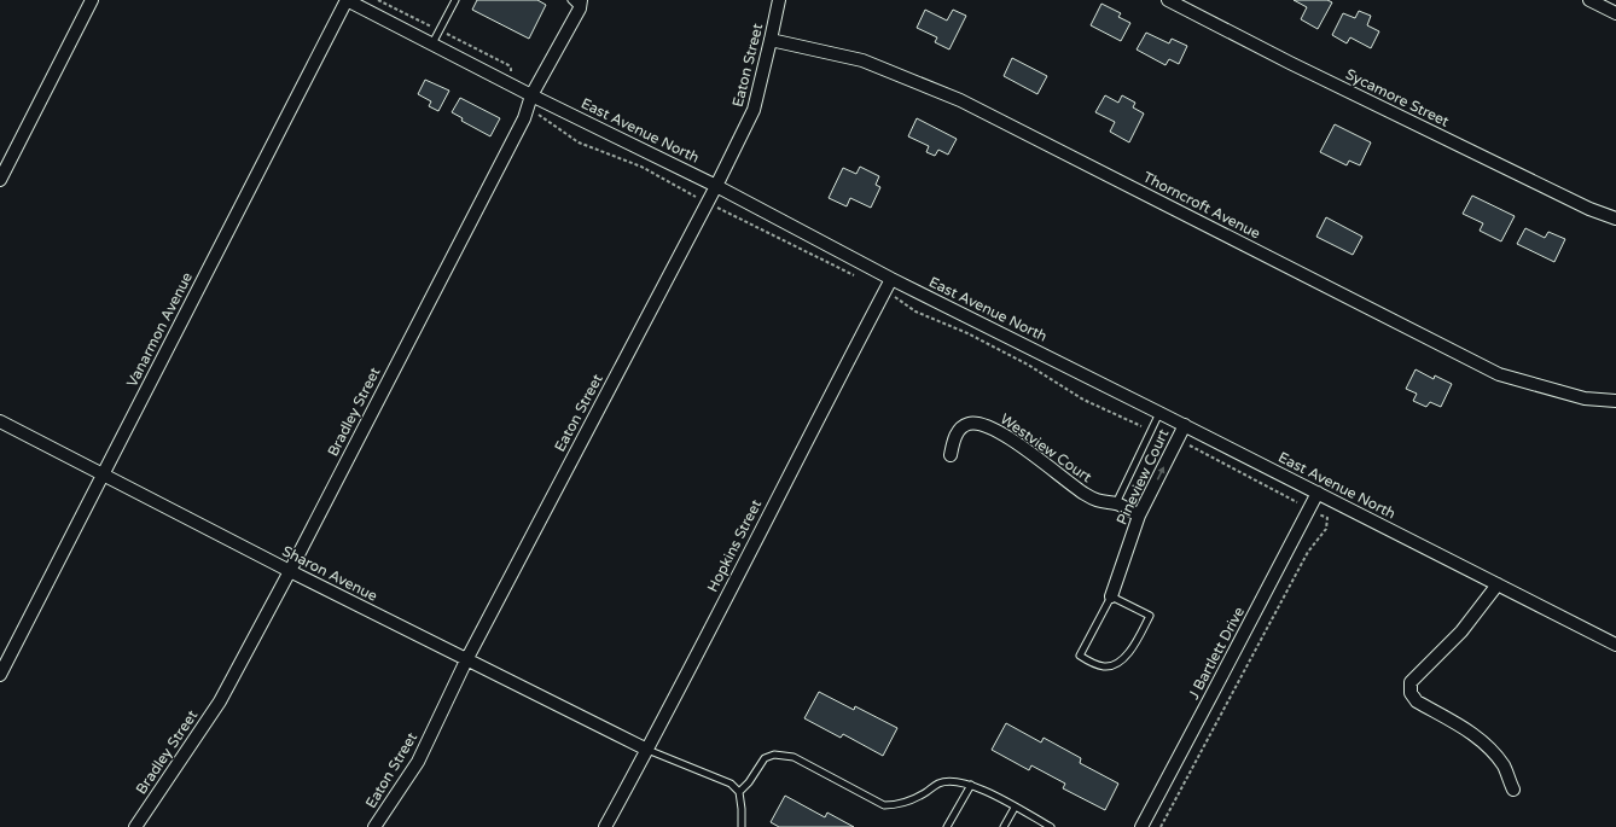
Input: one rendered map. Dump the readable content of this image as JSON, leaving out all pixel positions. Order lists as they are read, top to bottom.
{
  "streets": {
    "street": [
      "Eaton Street",
      "Sycamore Street",
      "East Avenue North",
      "Thorncroft Avenue",
      "Vanarmon Avenue",
      "Bradley Street",
      "Westview Court",
      "Pineview Court",
      "Hopkins Street",
      "Sharon Avenue",
      "J Bartlett Drive"
    ]
  },
  "crossings": [
    ["Eaton Street", "East Avenue North"],
    ["Eaton Street", "Thorncroft Avenue"],
    ["Eaton Street", "Sharon Avenue"],
    ["East Avenue North", "Vanarmon Avenue"],
    ["East Avenue North", "Bradley Street"],
    ["East Avenue North", "Pineview Court"],
    ["East Avenue North", "Hopkins Street"],
    ["East Avenue North", "J Bartlett Drive"],
    ["Vanarmon Avenue", "Sharon Avenue"],
    ["Bradley Street", "Sharon Avenue"],
    ["Westview Court", "Pineview Court"],
    ["Hopkins Street", "Sharon Avenue"]
  ],
  "one_way": ["Pineview Court"]
}
